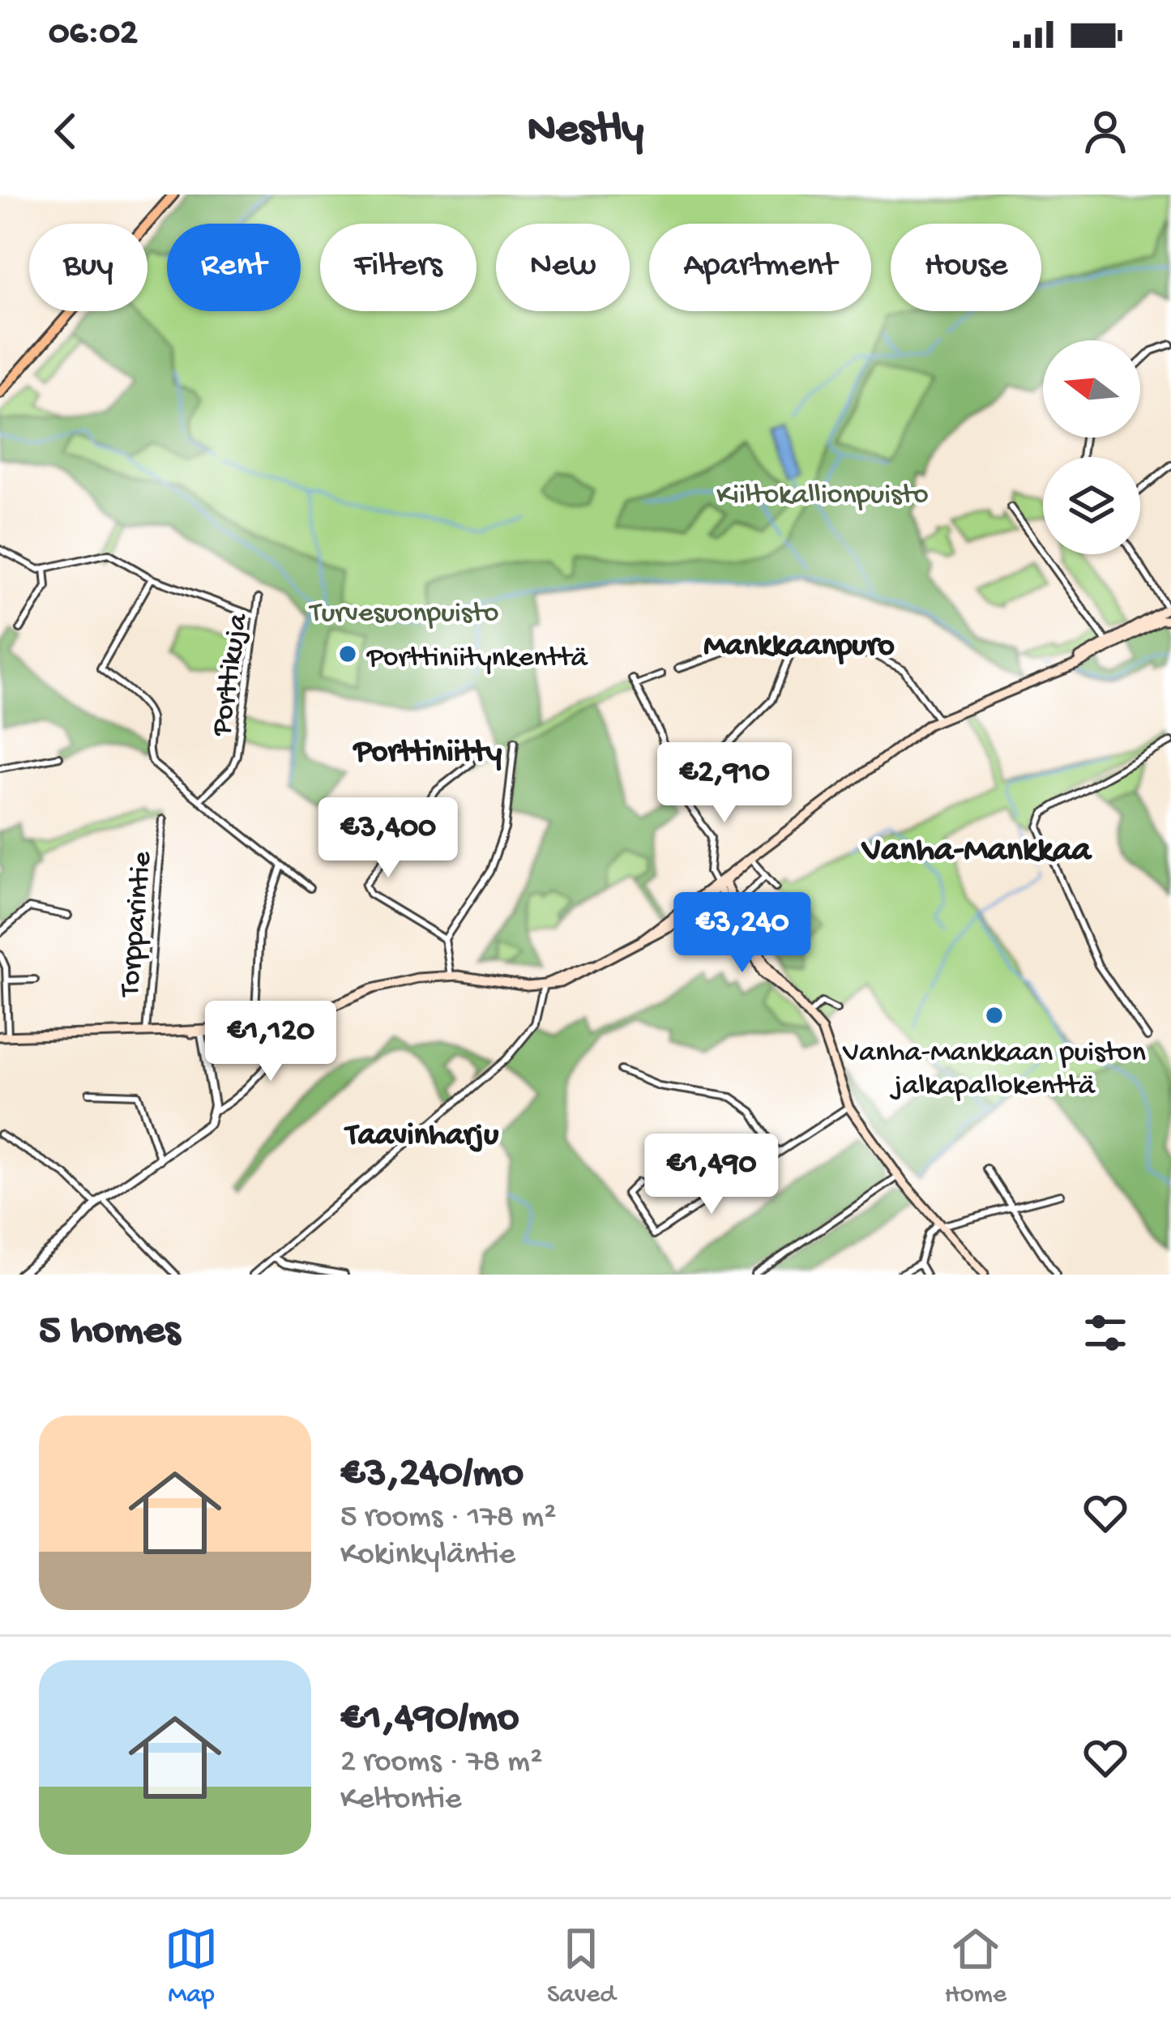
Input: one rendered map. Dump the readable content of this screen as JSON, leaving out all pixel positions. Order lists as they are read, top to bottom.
{
  "streets": {
    "street": ["Porttikuja", "Torpparintie"]
  },
  "districts": [
    "Mankkaanpuro",
    "Porttiniitty",
    "Vanha-Mankkaa",
    "Taavinharju"
  ],
  "parks": ["Kiiltokallionpuisto", "Turvesuonpuisto"],
  "places": ["Porttiniitynkenttä", "Vanha-Mankkaan puiston jalkapallokenttä"],
  "north": "left",
  "page": {
    "status": "06:02",
    "header": "Nestly",
    "chip": [
      "Buy",
      "Rent",
      "Filters",
      "New",
      "Apartment",
      "House"
    ],
    "price": [
      "€2,910",
      "€3,400",
      "€3,240",
      "€1,120",
      "€1,490"
    ],
    "heading": "5 homes",
    "list": [
      {
        "name": "€3,240/mo",
        "note": "5 rooms · 178 m² · Kokinkyläntie"
      },
      {
        "name": "€1,490/mo",
        "note": "2 rooms · 78 m² · Keltontie"
      }
    ],
    "tabs": ["Map", "Saved", "Home"]
  }
}
